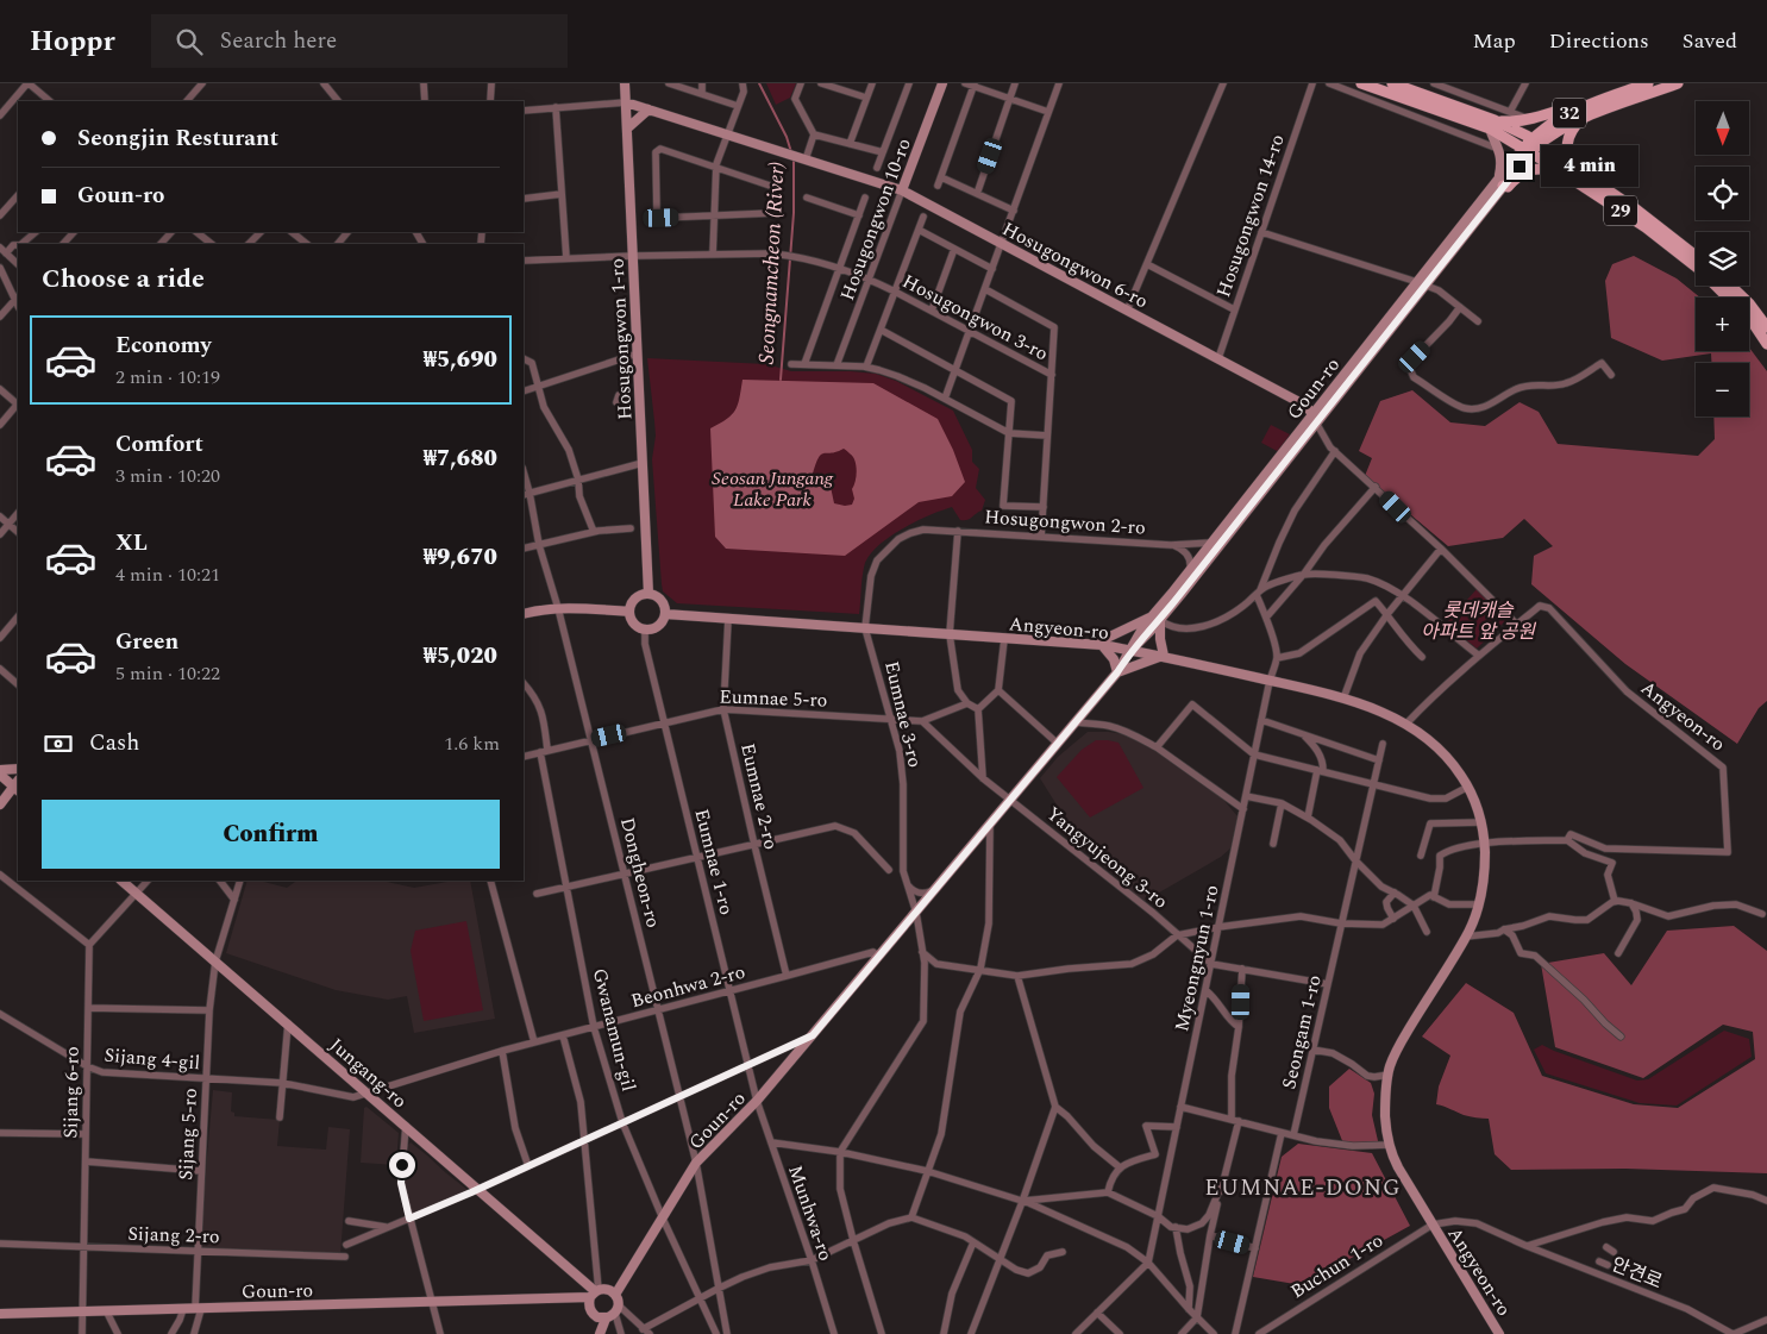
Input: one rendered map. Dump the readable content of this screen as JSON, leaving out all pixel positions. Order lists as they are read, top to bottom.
{
  "streets": {
    "main road": [
      "32",
      "29",
      "Hosugongwon 10-ro",
      "Hosugongwon 6-ro",
      "Hosugongwon 1-ro",
      "Goun-ro",
      "Angyeon-ro",
      "Jungang-ro"
    ],
    "street": [
      "Hosugongwon 14-ro",
      "Hosugongwon 3-ro",
      "Hosugongwon 2-ro",
      "Eumnae 5-ro",
      "Eumnae 3-ro",
      "Eumnae 2-ro",
      "Yangyujeong 3-ro",
      "Eumnae 1-ro",
      "Dongheon-ro",
      "Myeongnyun 1-ro",
      "Beonhwa 2-ro",
      "Gwanamun-gil",
      "Seongam 1-ro",
      "Sijang 4-gil",
      "Sijang 6-ro",
      "Sijang 5-ro",
      "Munhwa-ro",
      "Sijang 2-ro",
      "Buchun 1-ro",
      "안견로"
    ]
  },
  "crossings": [
    ["32", "29"],
    ["32", "Goun-ro"],
    ["29", "Goun-ro"],
    ["Hosugongwon 14-ro", "Hosugongwon 6-ro"],
    ["Hosugongwon 10-ro", "Hosugongwon 6-ro"],
    ["Hosugongwon 10-ro", "Hosugongwon 3-ro"],
    ["Hosugongwon 6-ro", "Goun-ro"],
    ["Hosugongwon 3-ro", "Hosugongwon 2-ro"],
    ["Hosugongwon 1-ro", "Angyeon-ro"],
    ["Hosugongwon 1-ro", "Eumnae 1-ro"],
    ["Goun-ro", "Hosugongwon 2-ro"],
    ["Goun-ro", "Angyeon-ro"],
    ["Goun-ro", "Eumnae 3-ro"],
    ["Goun-ro", "Yangyujeong 3-ro"],
    ["Goun-ro", "Eumnae 1-ro"],
    ["Goun-ro", "Dongheon-ro"],
    ["Goun-ro", "Beonhwa 2-ro"],
    ["Goun-ro", "Gwanamun-gil"],
    ["Goun-ro", "Jungang-ro"],
    ["Goun-ro", "Sijang 6-ro"],
    ["Goun-ro", "Sijang 5-ro"],
    ["Goun-ro", "Munhwa-ro"],
    ["Hosugongwon 2-ro", "Angyeon-ro"],
    ["Hosugongwon 2-ro", "Eumnae 3-ro"],
    ["Angyeon-ro", "Eumnae 3-ro"],
    ["Angyeon-ro", "Eumnae 2-ro"],
    ["Angyeon-ro", "Eumnae 1-ro"],
    ["Angyeon-ro", "Myeongnyun 1-ro"],
    ["Angyeon-ro", "Buchun 1-ro"],
    ["Angyeon-ro", "안견로"],
    ["Eumnae 5-ro", "Eumnae 3-ro"],
    ["Eumnae 5-ro", "Eumnae 2-ro"],
    ["Eumnae 5-ro", "Eumnae 1-ro"],
    ["Eumnae 5-ro", "Dongheon-ro"],
    ["Eumnae 5-ro", "Gwanamun-gil"],
    ["Eumnae 2-ro", "Beonhwa 2-ro"],
    ["Yangyujeong 3-ro", "Myeongnyun 1-ro"],
    ["Eumnae 1-ro", "Beonhwa 2-ro"],
    ["Eumnae 1-ro", "Munhwa-ro"],
    ["Dongheon-ro", "Beonhwa 2-ro"],
    ["Beonhwa 2-ro", "Gwanamun-gil"],
    ["Beonhwa 2-ro", "Sijang 4-gil"],
    ["Beonhwa 2-ro", "Jungang-ro"],
    ["Sijang 4-gil", "Jungang-ro"],
    ["Sijang 4-gil", "Sijang 6-ro"],
    ["Sijang 4-gil", "Sijang 5-ro"],
    ["Jungang-ro", "Sijang 5-ro"],
    ["Sijang 6-ro", "Sijang 2-ro"],
    ["Sijang 5-ro", "Sijang 2-ro"]
  ],
  "districts": ["EUMNAE-DONG"],
  "water": ["Seongnamcheon (River)"],
  "parks": ["Seosan Jungang Lake Park", "롯데캐슬 아파트 앞 공원"],
  "north": "bottom",
  "page": {
    "header": "Hoppr",
    "search": "Search here",
    "nav": ["Map", "Directions", "Saved"],
    "map_buttons": ["+", "−"],
    "banner": ["Seongjin Resturant", "Goun-ro"],
    "bubble": "4 min",
    "heading": "Choose a ride",
    "list": [
      {
        "name": "Economy",
        "note": "2 min · 10:19",
        "value": "₩5,690"
      },
      {
        "name": "Comfort",
        "note": "3 min · 10:20",
        "value": "₩7,680"
      },
      {
        "name": "XL",
        "note": "4 min · 10:21",
        "value": "₩9,670"
      },
      {
        "name": "Green",
        "note": "5 min · 10:22",
        "value": "₩5,020"
      }
    ],
    "pay": ["Cash", "1.6 km"],
    "buttons": "Confirm"
  }
}
